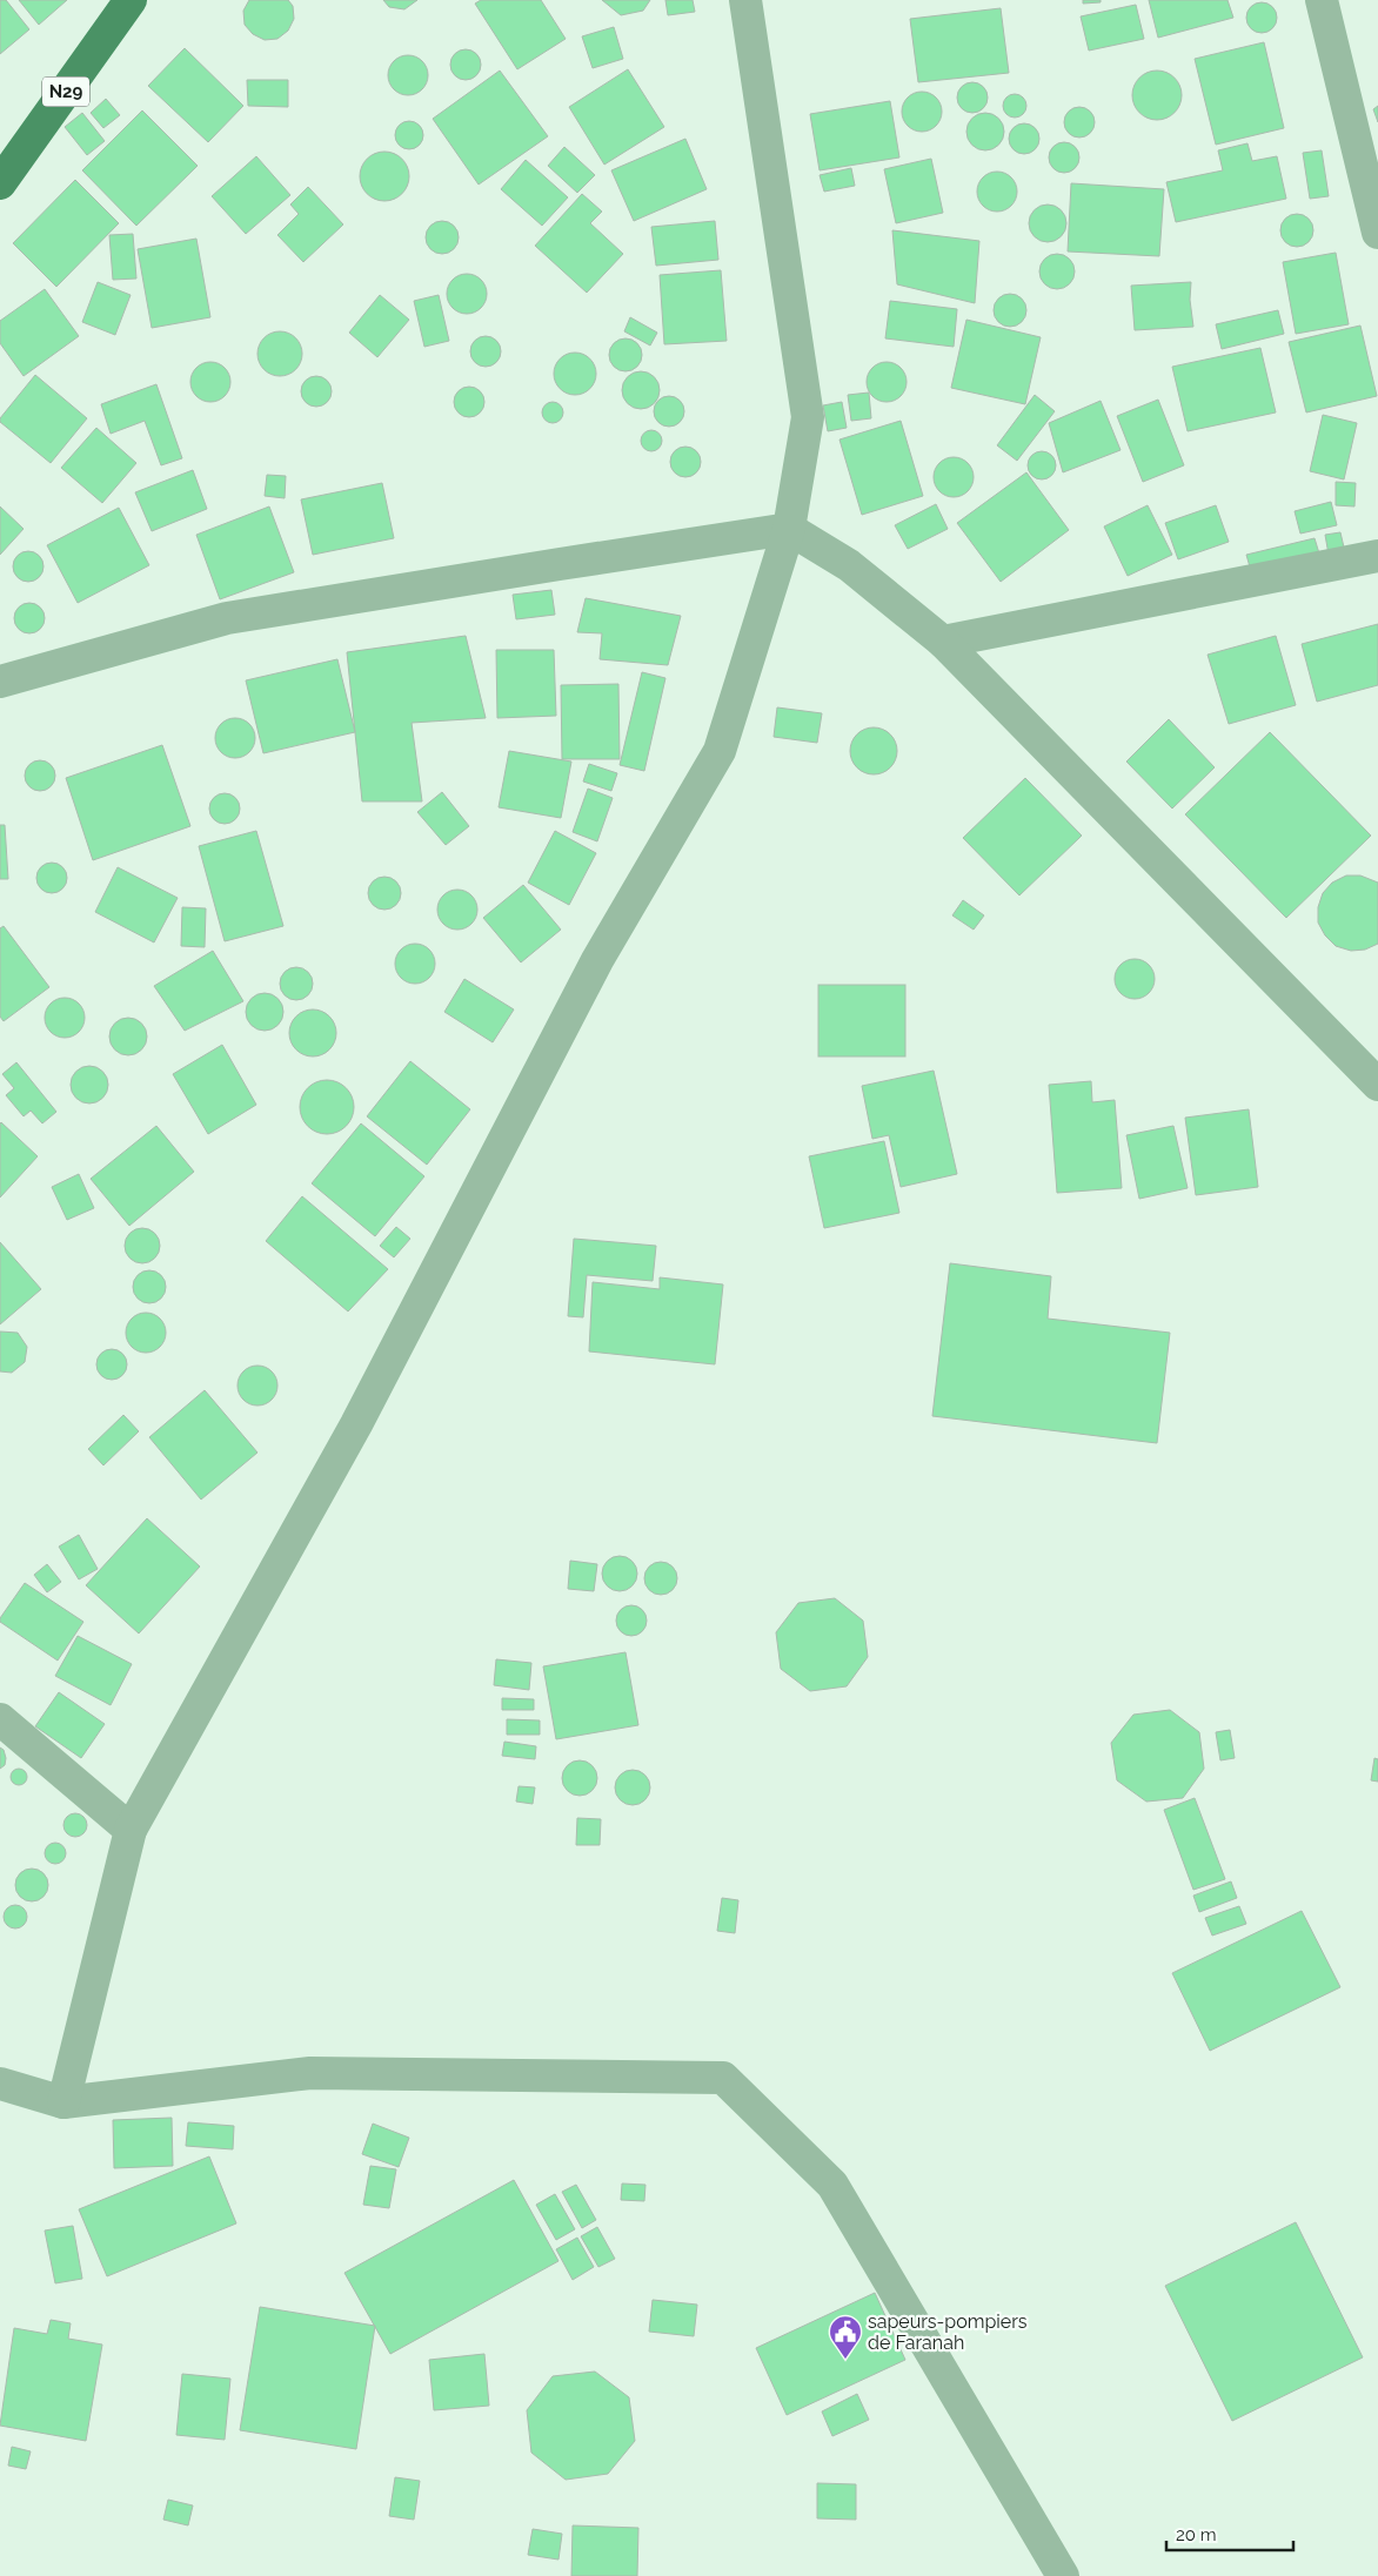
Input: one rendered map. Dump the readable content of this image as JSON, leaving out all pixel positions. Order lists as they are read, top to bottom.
{
  "streets": {
    "main road": ["N29"]
  },
  "places": {
    "public building": ["sapeurs-pompiers de Faranah"]
  },
  "scale_bar": "20 m"
}
